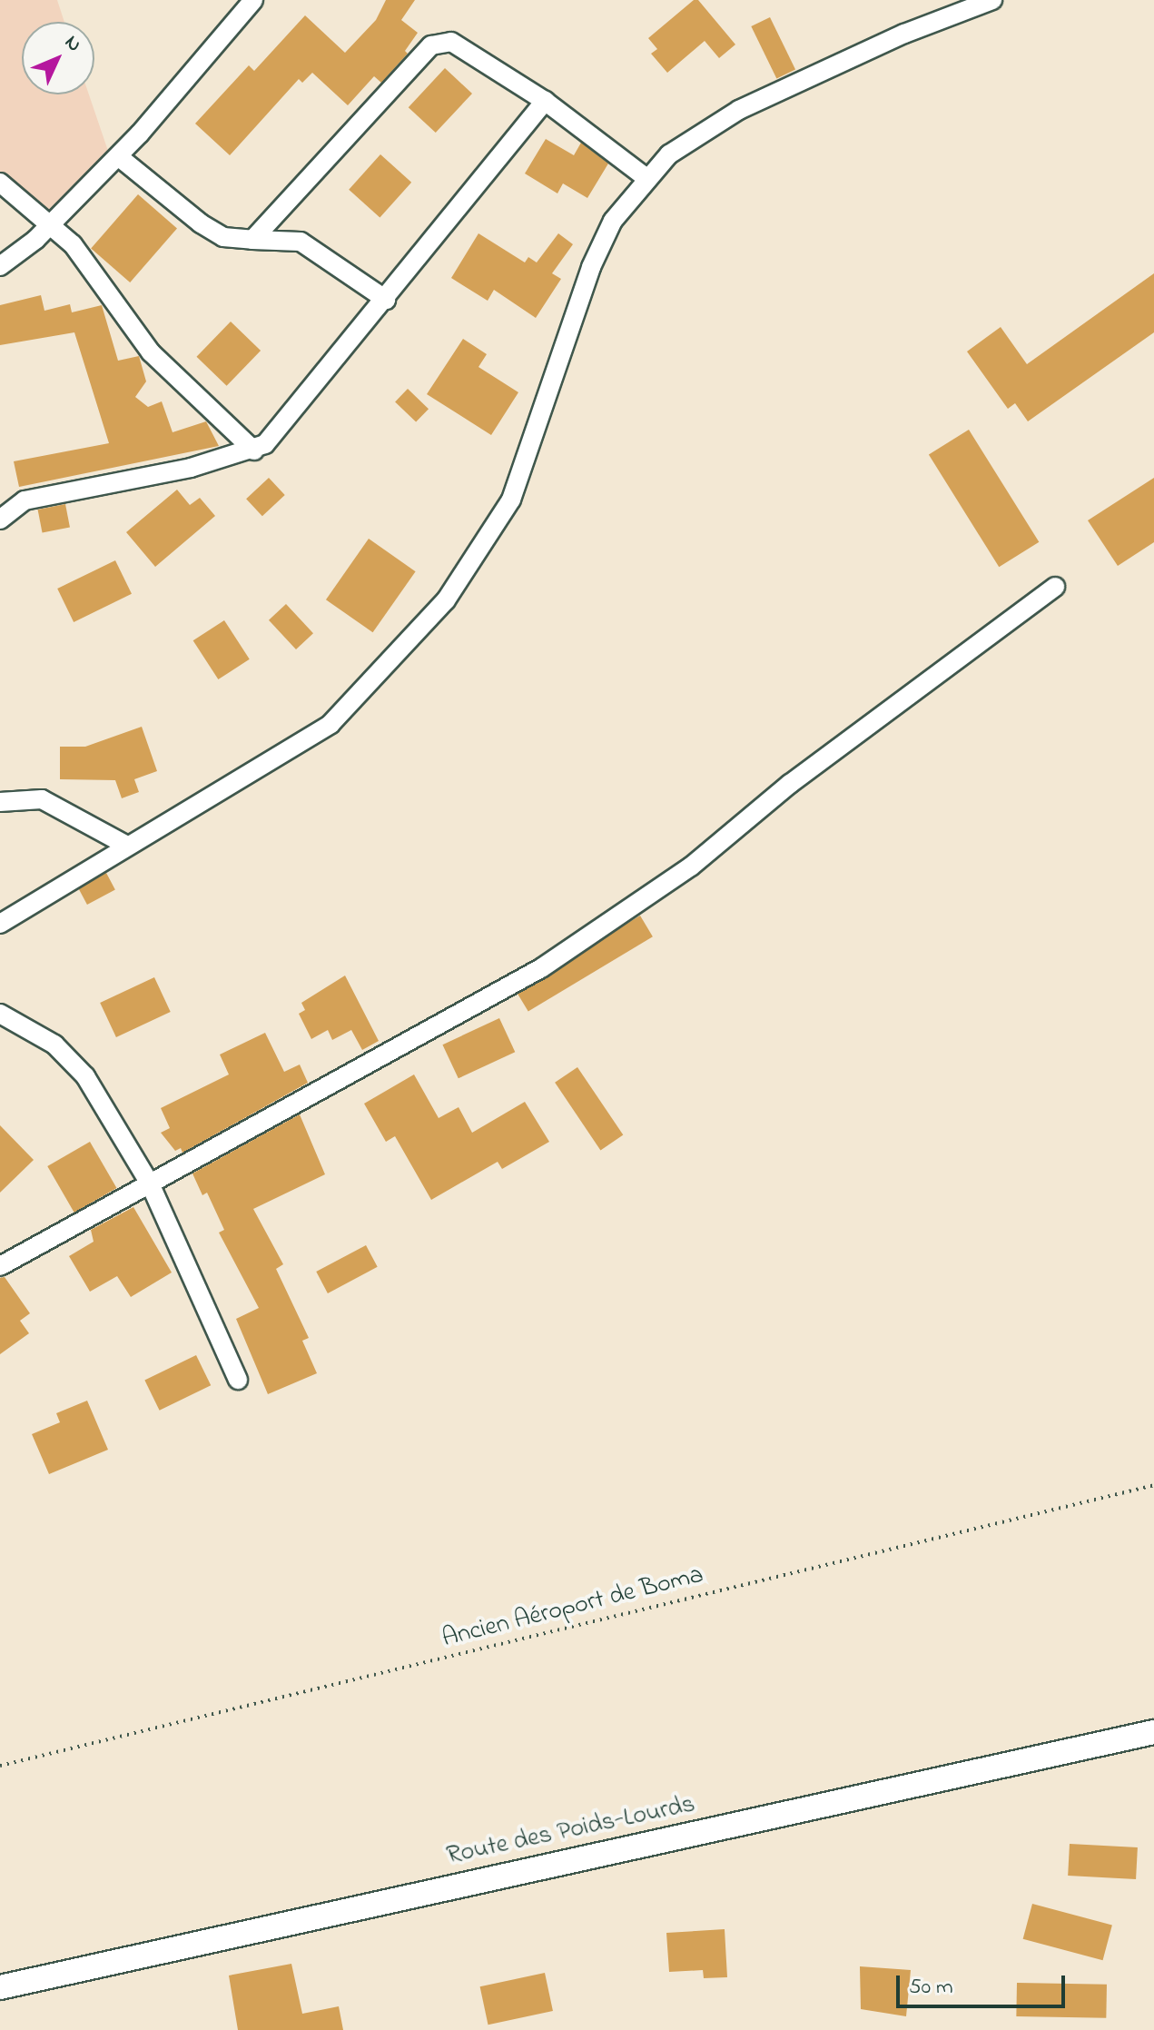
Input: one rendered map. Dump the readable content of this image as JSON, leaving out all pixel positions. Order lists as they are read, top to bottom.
{
  "streets": {
    "street": ["Route des Poids-Lourds"],
    "path": ["Ancien Aéroport de Boma"]
  },
  "scale_bar": "50 m",
  "north": "top right"
}
